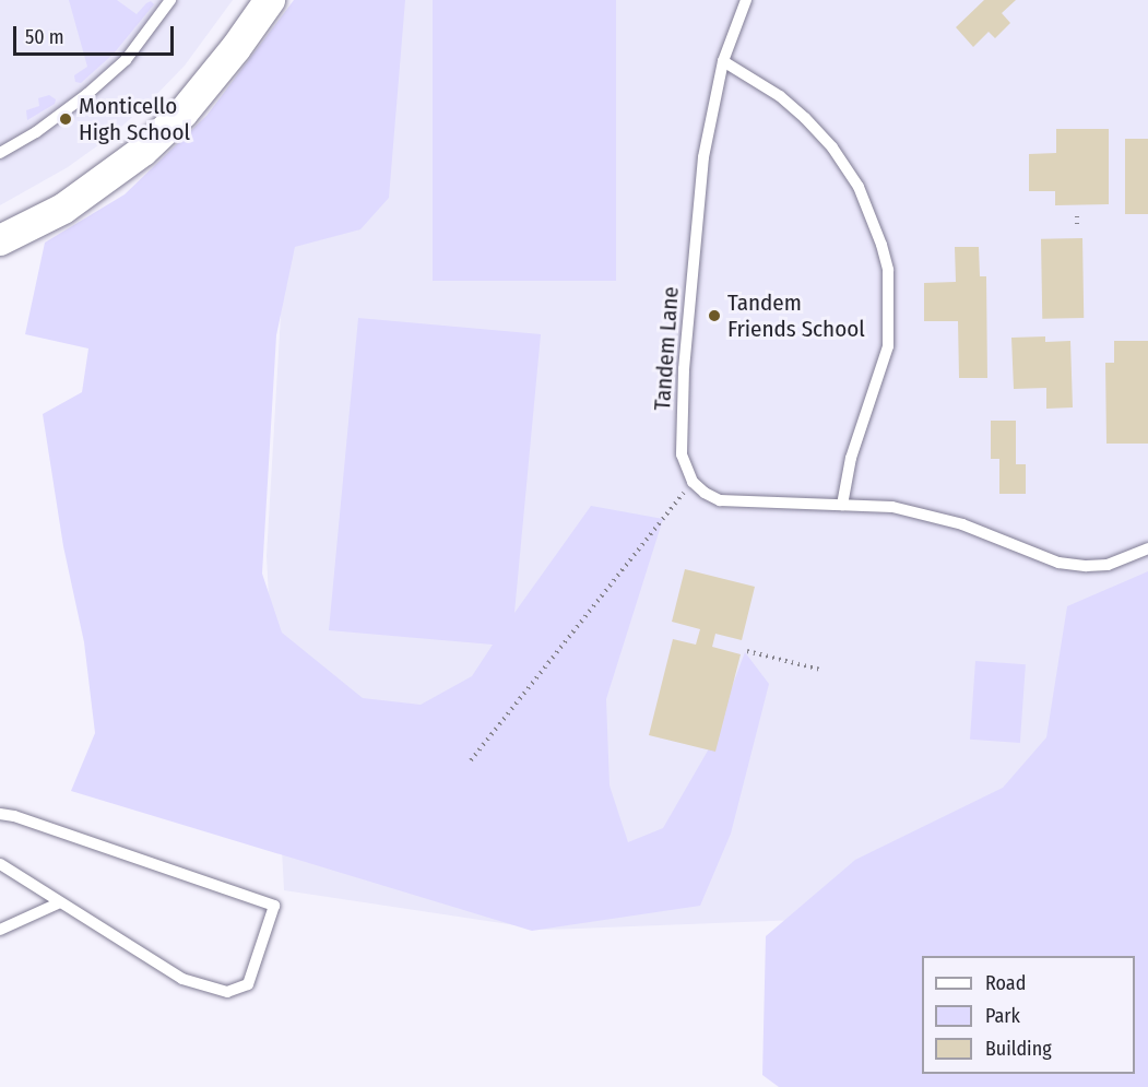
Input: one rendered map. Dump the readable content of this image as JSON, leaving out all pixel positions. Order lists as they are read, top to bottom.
{
  "streets": {
    "lane": ["Tandem Lane"]
  },
  "places": ["Monticello High School", "Tandem Friends School"],
  "legend": ["Road", "Park", "Building"],
  "scale_bar": "50 m"
}
